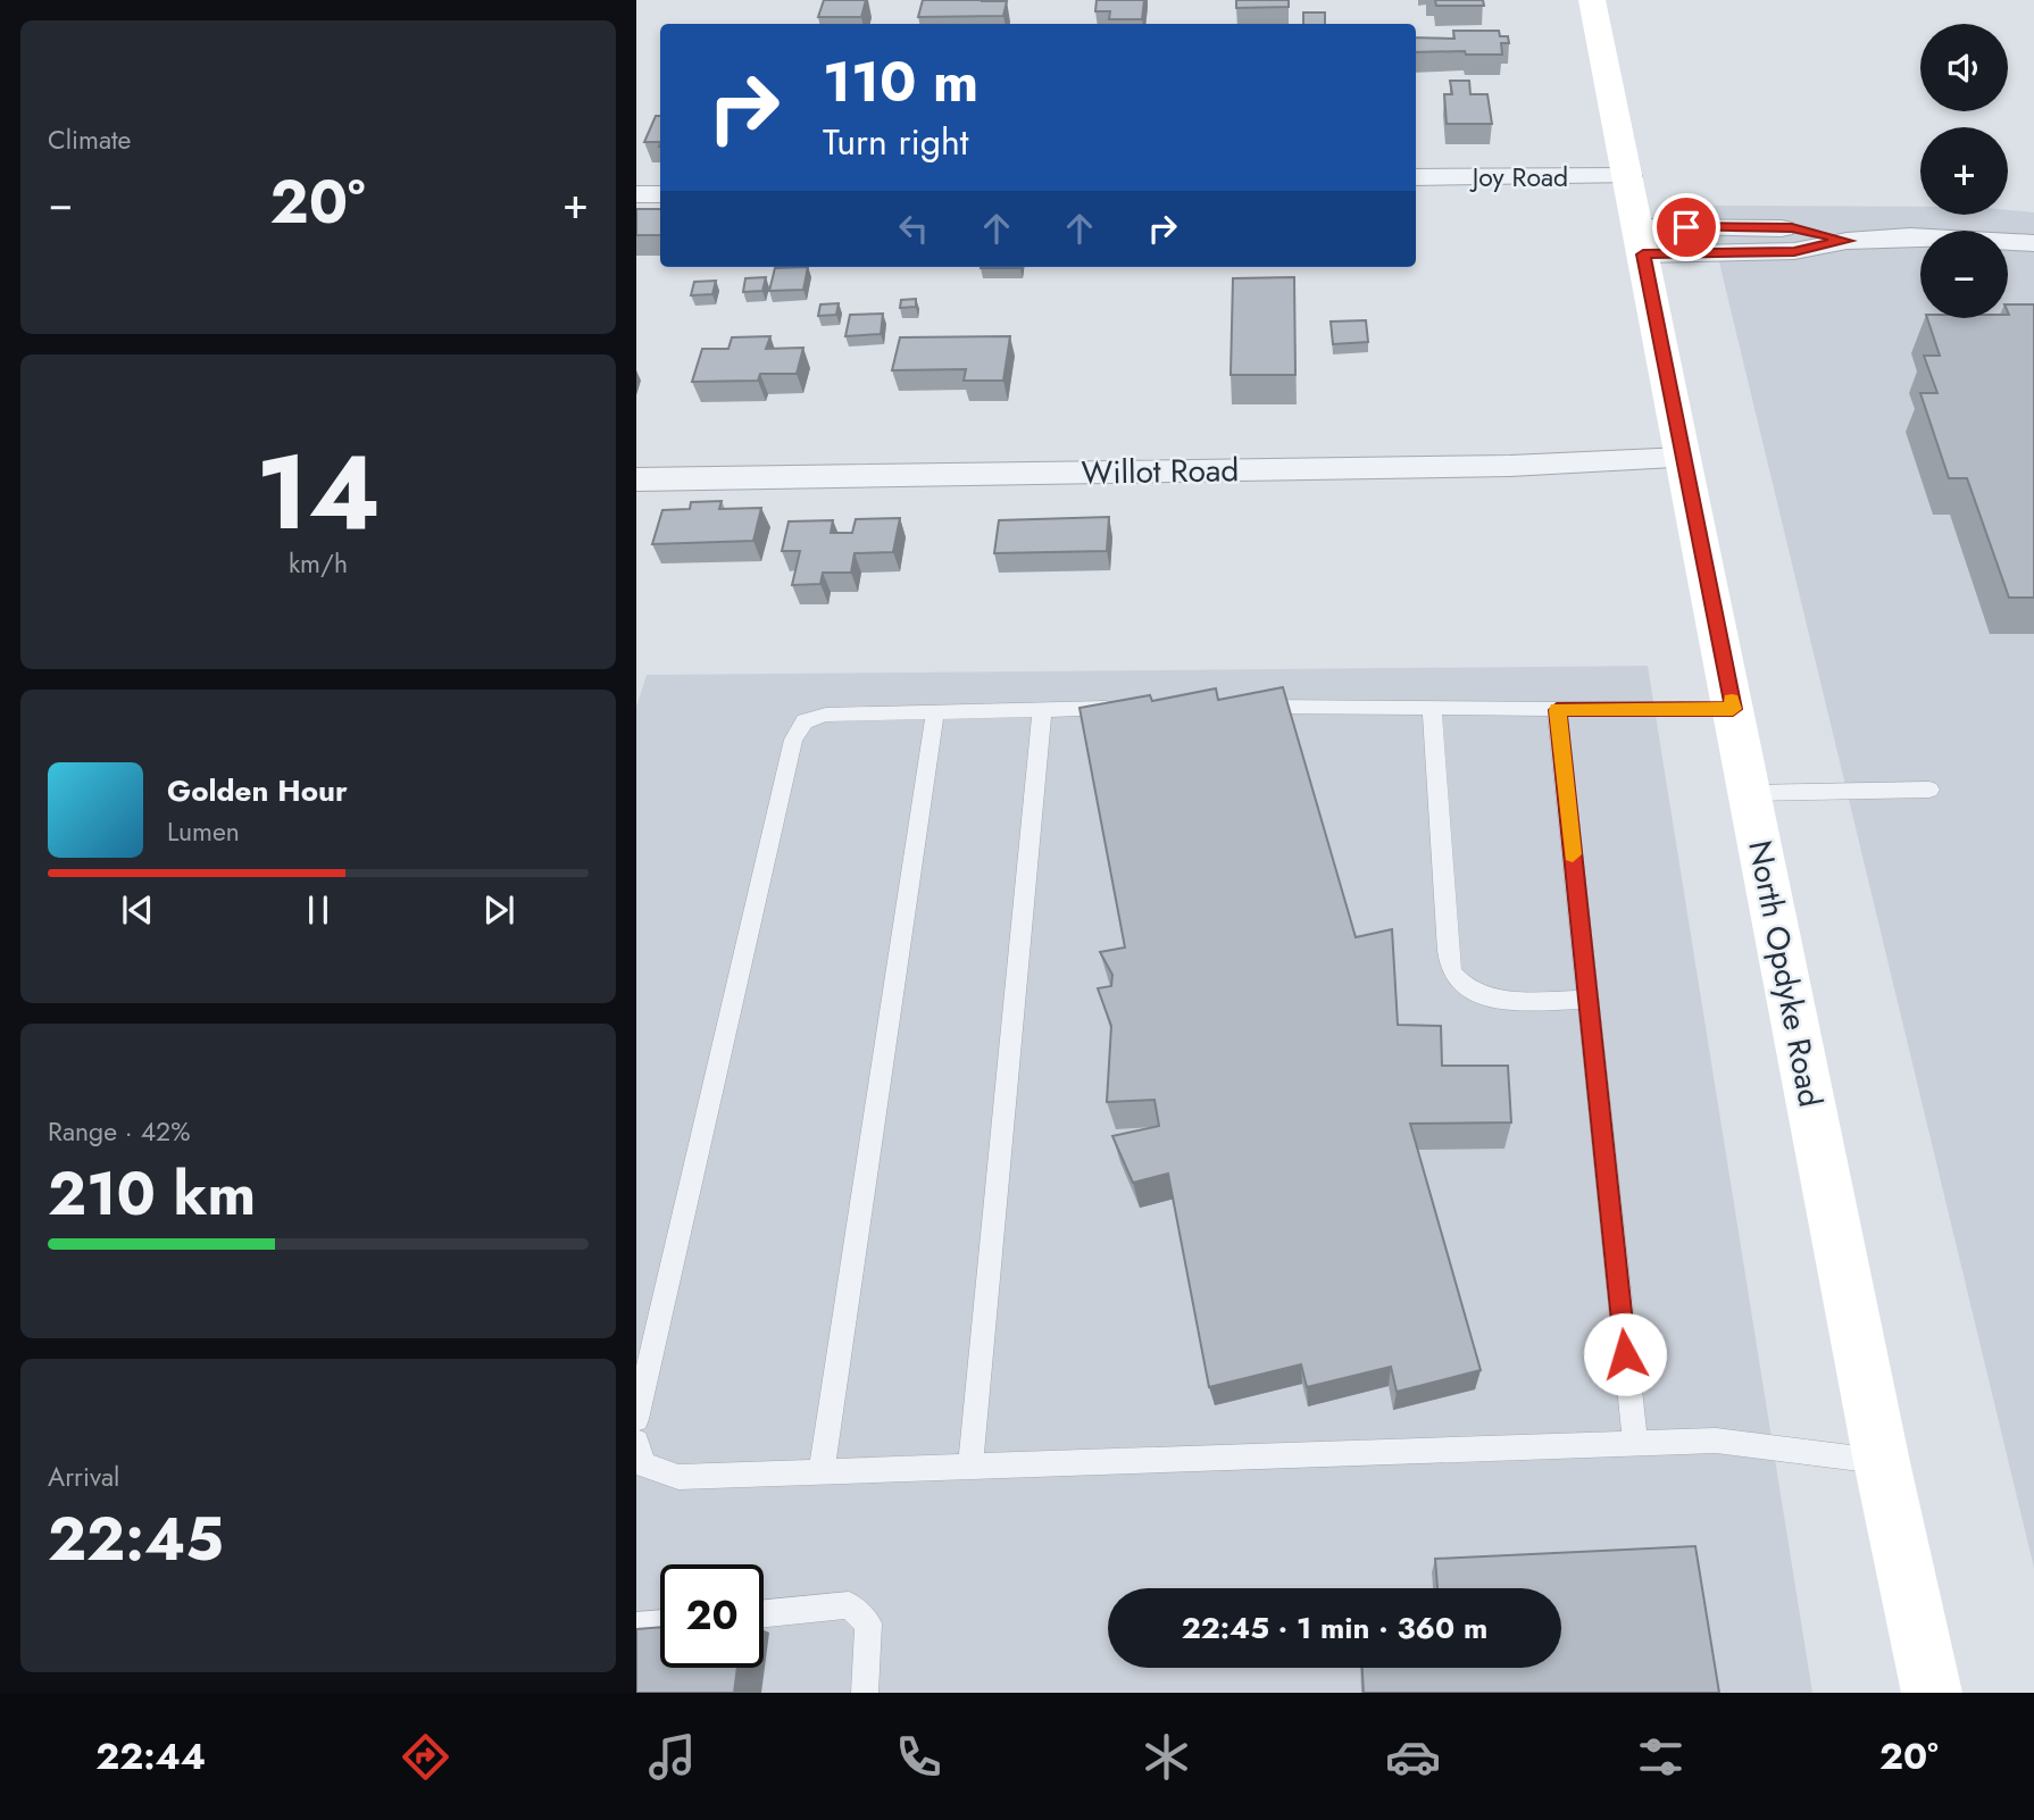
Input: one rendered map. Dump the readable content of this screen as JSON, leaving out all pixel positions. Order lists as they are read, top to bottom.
{
  "streets": {
    "main road": ["North Opdyke Road"],
    "street": ["Joy Road", "Willot Road"]
  },
  "crossings": [
    ["Joy Road", "North Opdyke Road"],
    ["Willot Road", "North Opdyke Road"]
  ],
  "page": {
    "tile": [
      "Climate",
      ["14", "km/h"],
      ["Range · 42%", "210 km"],
      ["Arrival", "22:45"]
    ],
    "map_buttons": ["+", "−"],
    "turn": ["110 m", "Turn right"],
    "heat": ["−", "20°", "+"],
    "song": ["Golden Hour", "Lumen"],
    "limit": "20",
    "trip": "22:45 · 1 min · 360 m",
    "tabs": ["22:44", "20°"]
  }
}
